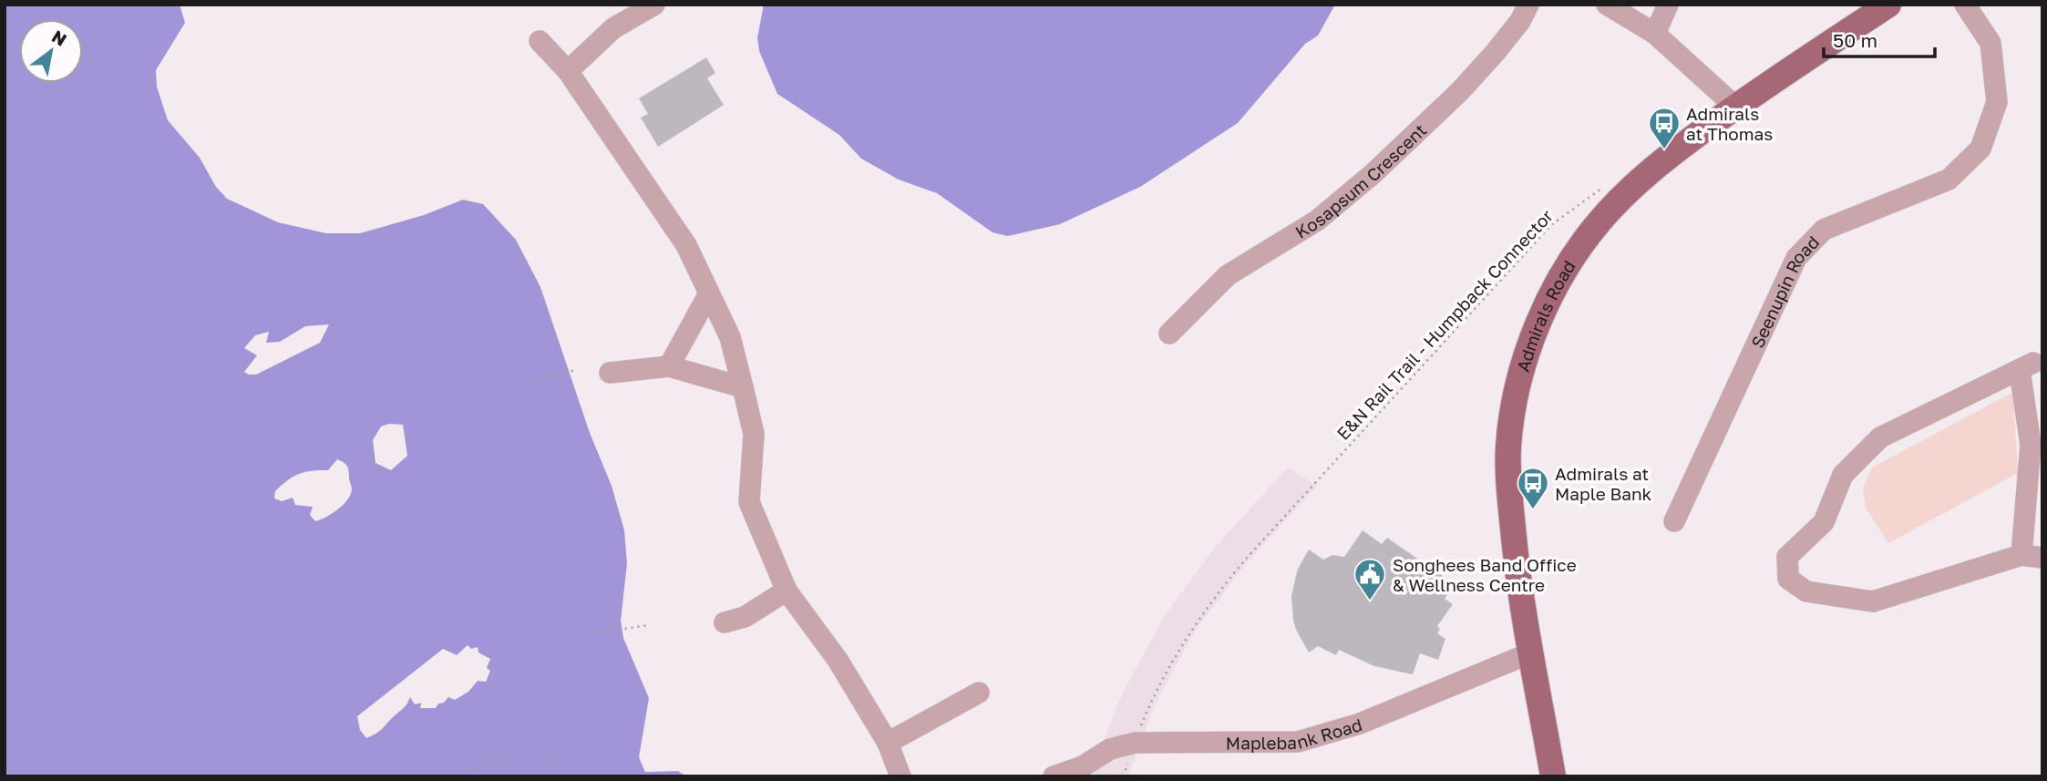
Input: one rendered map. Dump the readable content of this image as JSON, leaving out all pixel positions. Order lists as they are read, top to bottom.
{
  "streets": {
    "main road": ["Admirals Road"],
    "street": ["Kosapsum Crescent", "Seenupin Road", "Maplebank Road"],
    "path": ["E&N Rail Trail - Humpback Connector"]
  },
  "crossings": [
    ["Admirals Road", "Maplebank Road"]
  ],
  "places": {
    "bus stop": ["Admirals at Thomas", "Admirals at Maple Bank"],
    "public building": ["Songhees Band Office & Wellness Centre"]
  },
  "scale_bar": "50 m",
  "north": "top right"
}
